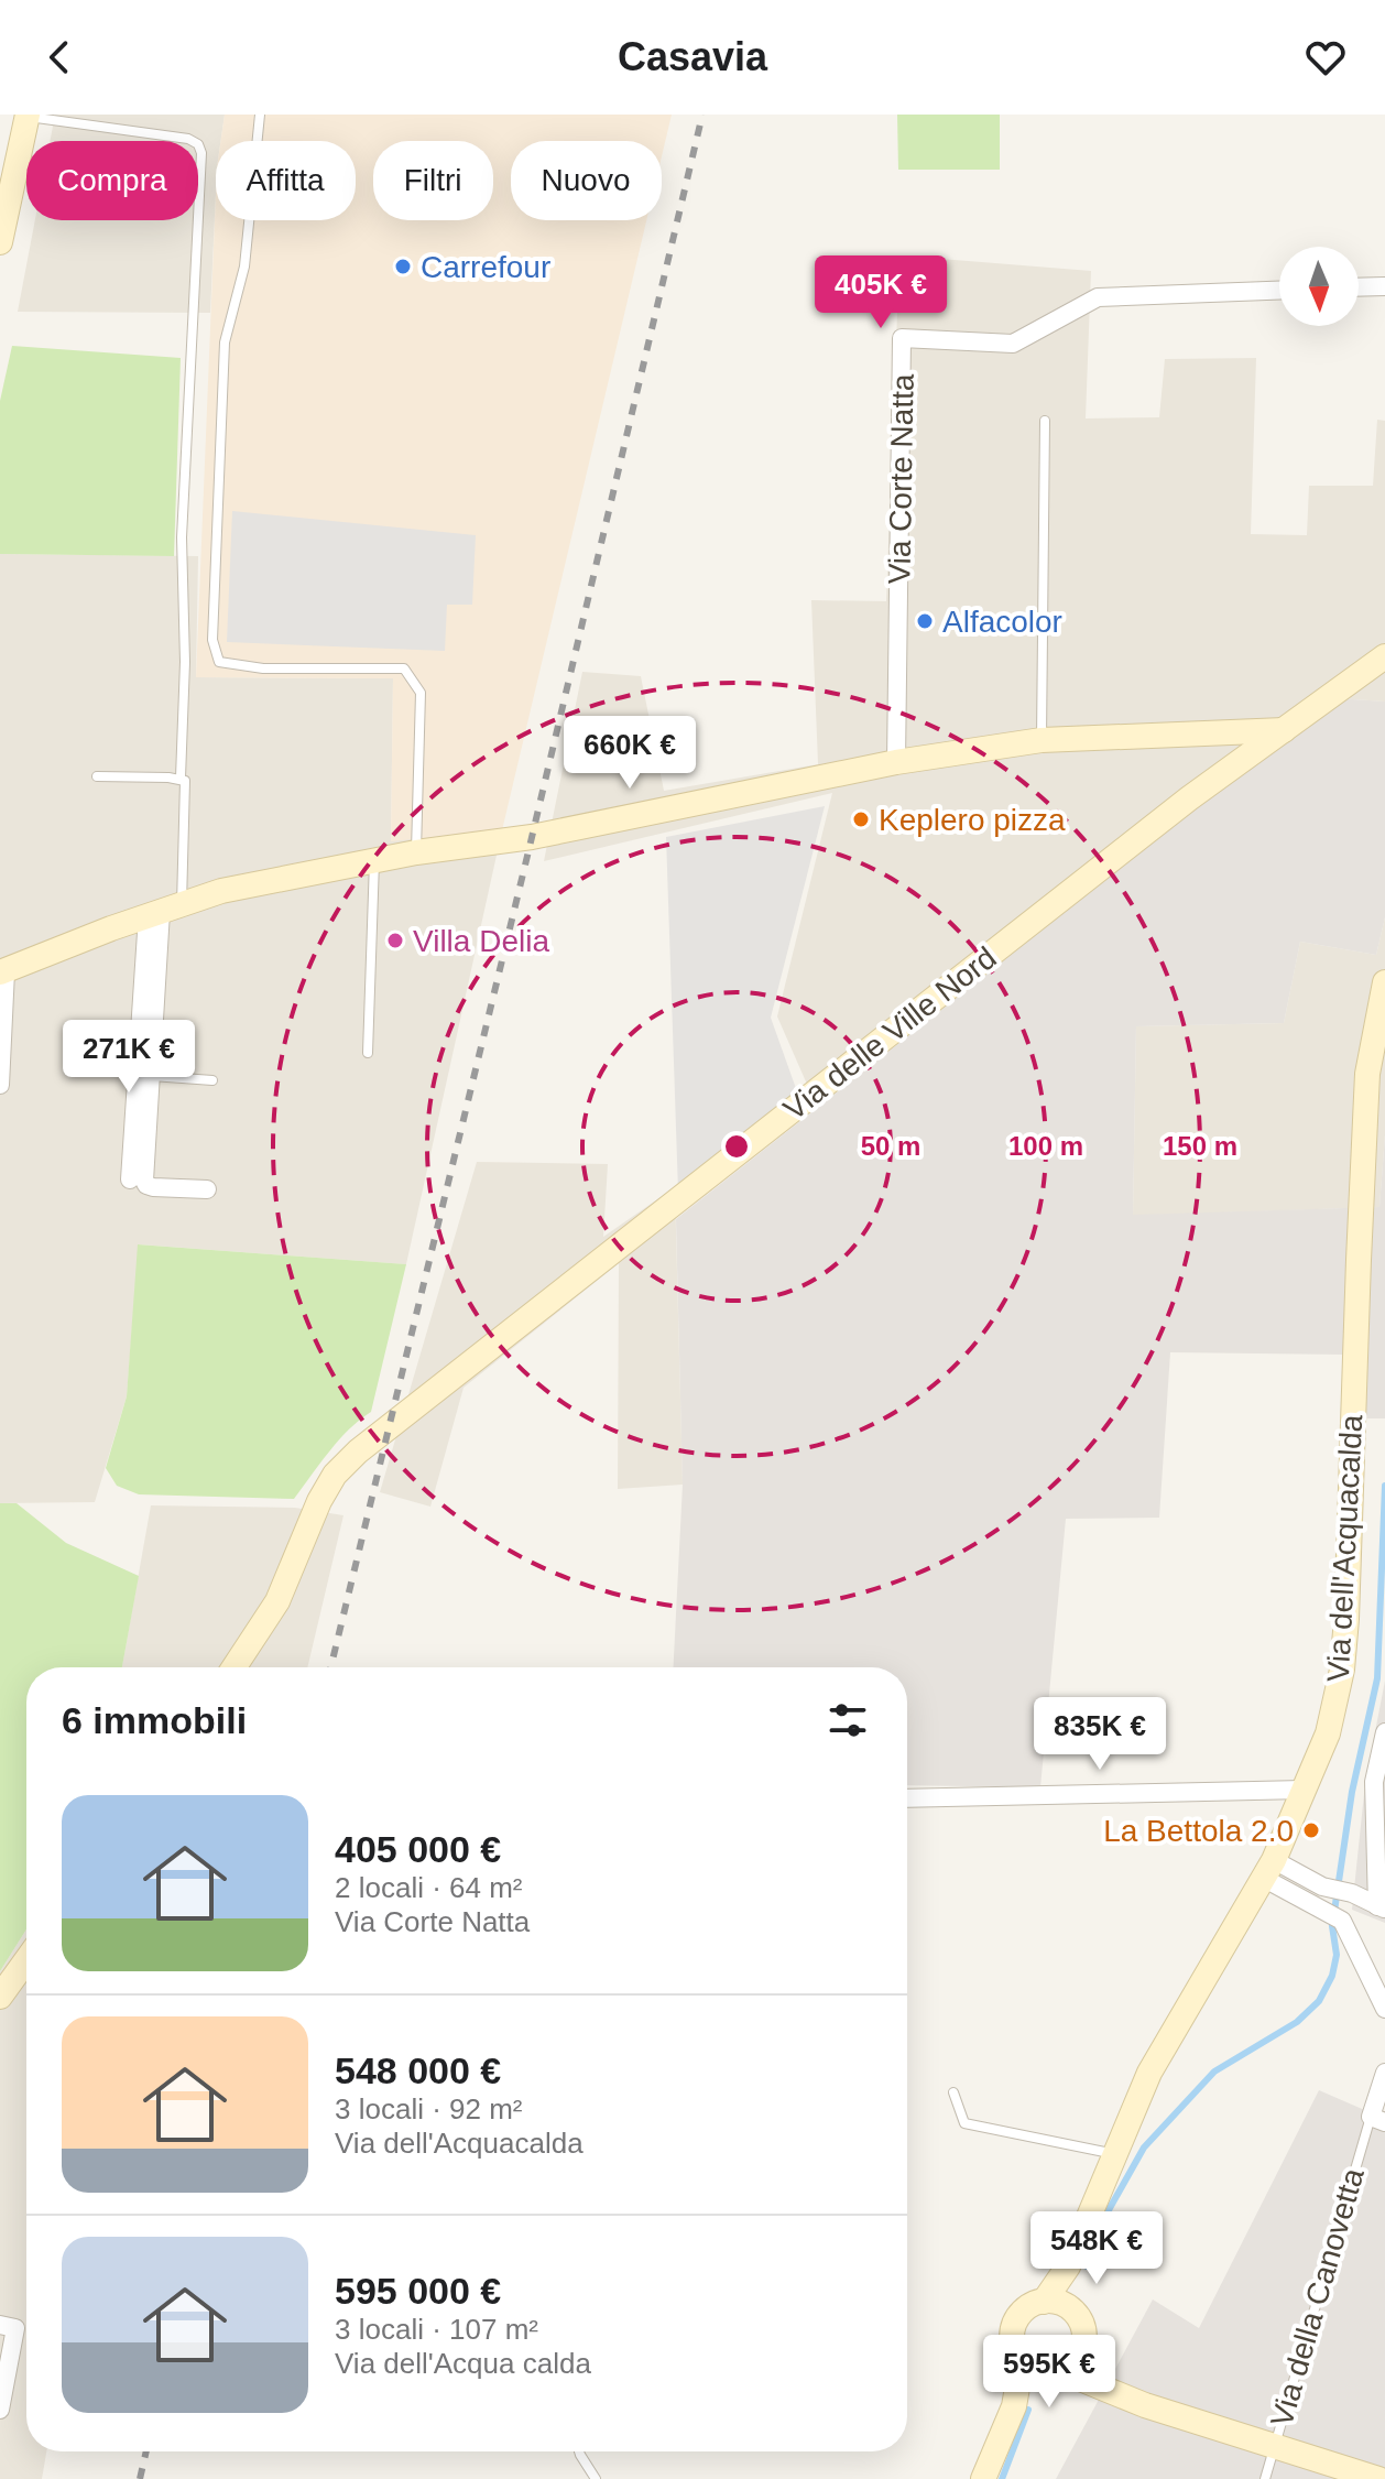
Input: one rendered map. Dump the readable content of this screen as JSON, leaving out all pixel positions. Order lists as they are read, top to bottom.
{
  "streets": {
    "street": [
      "Via Corte Natta",
      "Via delle Ville Nord",
      "Via dell'Acquacalda",
      "Via della Canovetta"
    ]
  },
  "places": [
    "Carrefour",
    "Alfacolor",
    "Keplero pizza",
    "Villa Delia",
    "La Bettola 2.0"
  ],
  "north": "bottom",
  "page": {
    "header": "Casavia",
    "chip": [
      "Compra",
      "Affitta",
      "Filtri",
      "Nuovo"
    ],
    "price": [
      "405K €",
      "660K €",
      "271K €",
      "835K €",
      "548K €",
      "595K €"
    ],
    "heading": "6 immobili",
    "list": [
      {
        "name": "405 000 €",
        "note": "2 locali · 64 m² · Via Corte Natta"
      },
      {
        "name": "548 000 €",
        "note": "3 locali · 92 m² · Via dell'Acquacalda"
      },
      {
        "name": "595 000 €",
        "note": "3 locali · 107 m² · Via dell'Acqua calda"
      }
    ]
  },
  "rings": ["50 m", "100 m", "150 m"]
}
